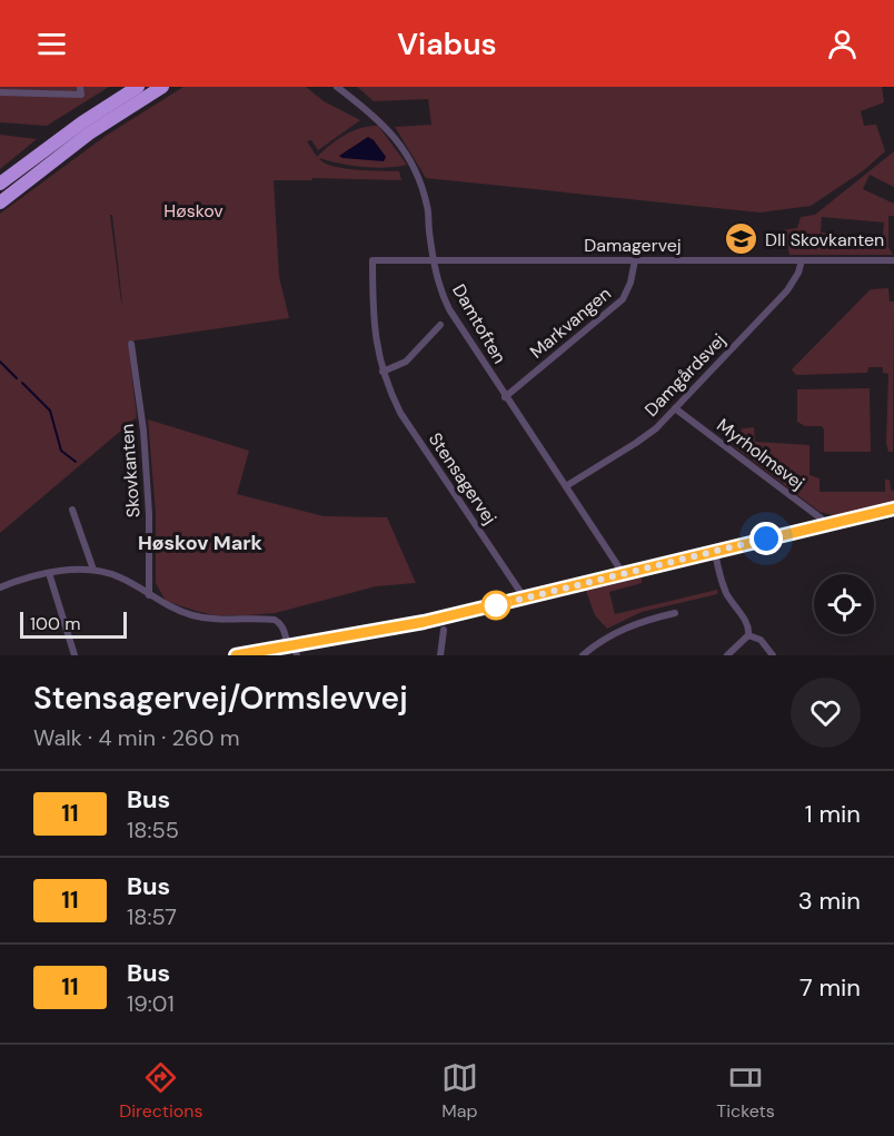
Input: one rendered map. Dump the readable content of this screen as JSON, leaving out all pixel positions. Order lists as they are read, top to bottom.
{
  "streets": {
    "street": [
      "Damagervej",
      "Markvangen",
      "Damtoften",
      "Damgårdsvej",
      "Myrholmsvej",
      "Skovkanten",
      "Stensagervej"
    ]
  },
  "crossings": [
    ["Damagervej", "Markvangen"],
    ["Damagervej", "Damtoften"],
    ["Damagervej", "Damgårdsvej"],
    ["Damagervej", "Stensagervej"],
    ["Markvangen", "Damtoften"],
    ["Damtoften", "Damgårdsvej"],
    ["Damgårdsvej", "Myrholmsvej"]
  ],
  "districts": ["Høskov Mark"],
  "parks": ["Høskov"],
  "places": {
    "school or university": ["DII Skovkanten"]
  },
  "lines": ["bus line 11"],
  "scale_bar": "100 m",
  "page": {
    "header": "Viabus",
    "scale": "100 m",
    "heading": ["Stensagervej/Ormslevvej", "Walk · 4 min · 260 m"],
    "list": [
      {
        "mark": "11",
        "name": "Bus",
        "note": "18:55",
        "value": "1 min"
      },
      {
        "mark": "11",
        "name": "Bus",
        "note": "18:57",
        "value": "3 min"
      },
      {
        "mark": "11",
        "name": "Bus",
        "note": "19:01",
        "value": "7 min"
      }
    ],
    "tabs": ["Directions", "Map", "Tickets"]
  }
}
